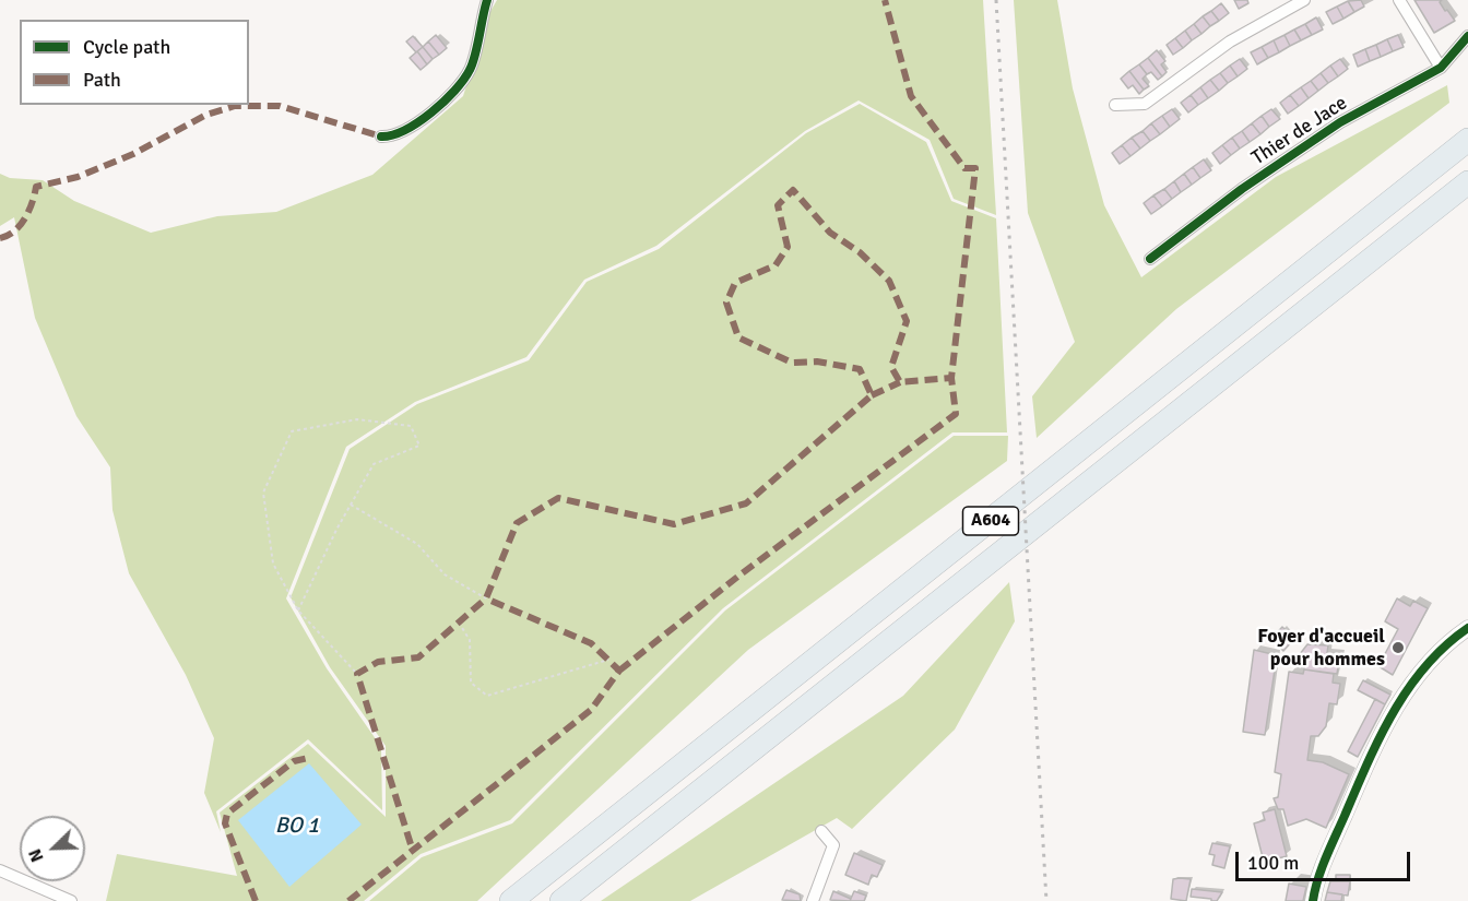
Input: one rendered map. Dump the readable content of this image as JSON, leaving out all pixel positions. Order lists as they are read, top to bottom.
{
  "streets": {
    "highway": ["A604"],
    "street": ["Thier de Jace"]
  },
  "water": ["BO 1"],
  "places": ["Foyer d'accueil pour hommes"],
  "legend": ["Cycle path", "Path"],
  "scale_bar": "100 m",
  "north": "bottom left"
}
